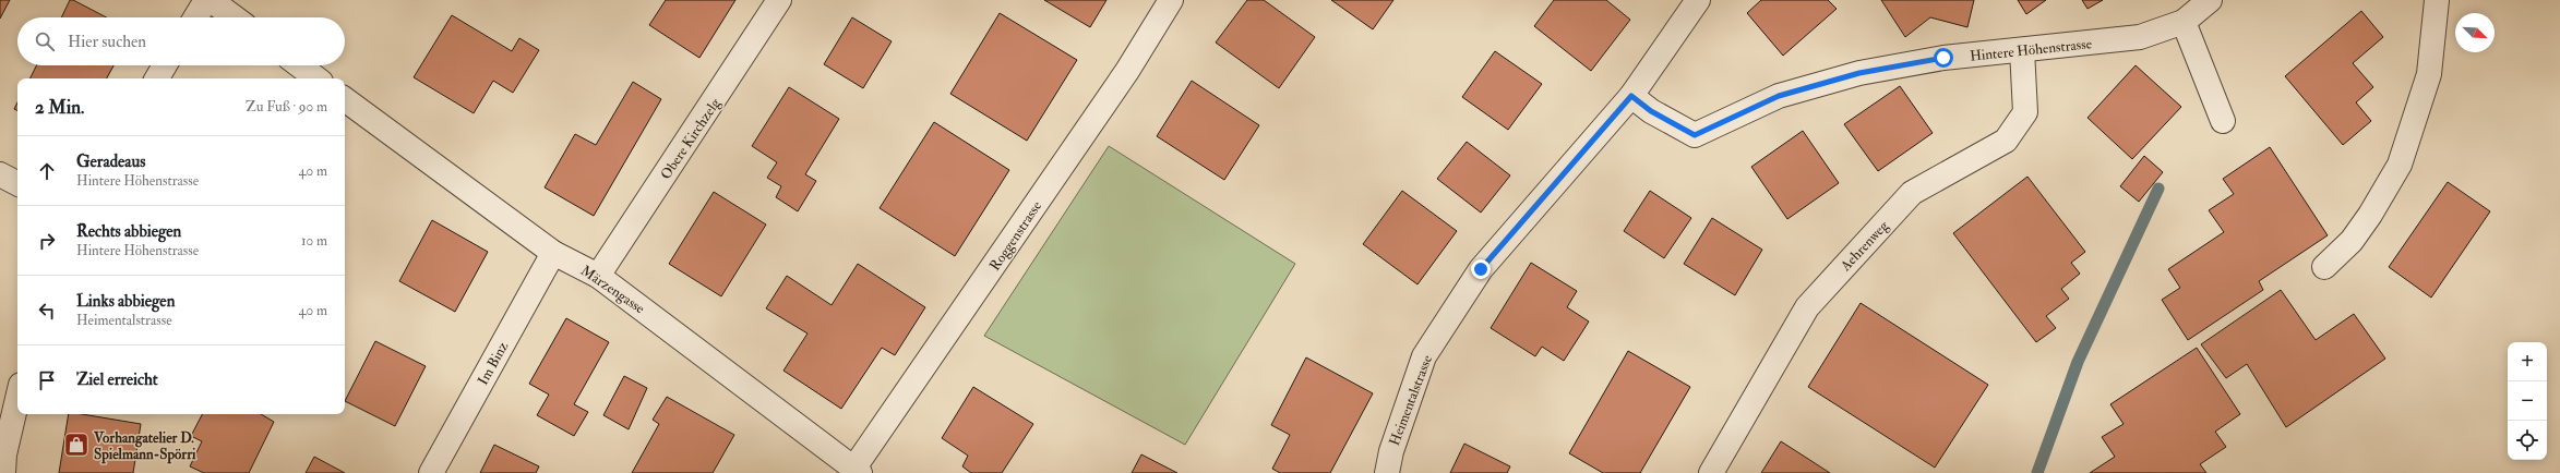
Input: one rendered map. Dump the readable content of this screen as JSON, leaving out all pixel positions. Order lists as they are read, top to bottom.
{
  "streets": {
    "street": [
      "Hintere Höhenstrasse",
      "Obere Kirchzelg",
      "Roggenstrasse",
      "Aehrenweg",
      "Märzengasse",
      "Im Binz",
      "Heimentalstrasse"
    ]
  },
  "crossings": [
    ["Hintere Höhenstrasse", "Aehrenweg"],
    ["Hintere Höhenstrasse", "Heimentalstrasse"],
    ["Obere Kirchzelg", "Märzengasse"],
    ["Roggenstrasse", "Märzengasse"],
    ["Märzengasse", "Im Binz"]
  ],
  "places": {
    "shop": ["Vorhangatelier D. Spielmann-Spörri"]
  },
  "north": "bottom right",
  "page": {
    "search": "Hier suchen",
    "heading": ["2 Min.", "Zu Fuß · 90 m"],
    "list": [
      ["Geradeaus", "Hintere Höhenstrasse", "40 m"],
      ["Rechts abbiegen", "Hintere Höhenstrasse", "10 m"],
      ["Links abbiegen", "Heimentalstrasse", "40 m"],
      "Ziel erreicht"
    ],
    "map_buttons": ["+", "−"]
  }
}
